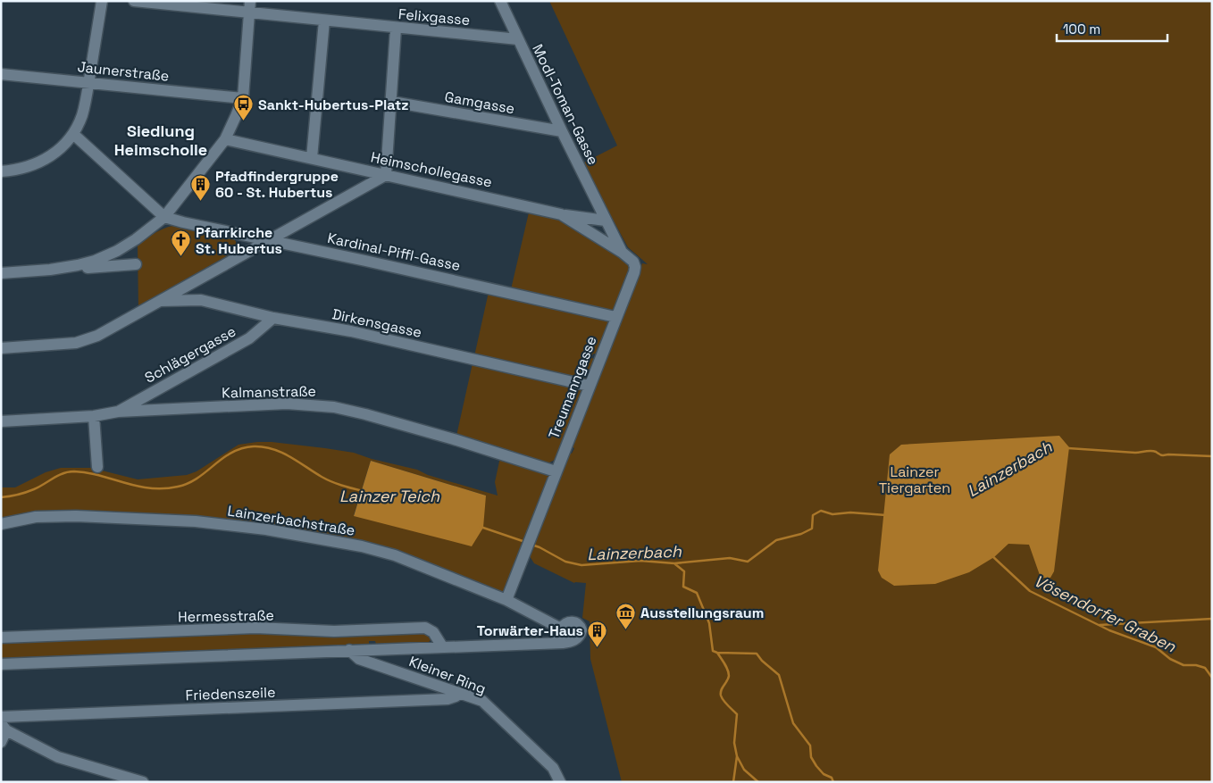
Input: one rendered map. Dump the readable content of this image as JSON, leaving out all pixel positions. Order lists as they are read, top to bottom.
{
  "streets": {
    "street": [
      "Felixgasse",
      "Jaunerstraße",
      "Gamgasse",
      "Modl-Toman-Gasse",
      "Heimschollegasse",
      "Kardinal-Piffl-Gasse",
      "Dirkensgasse",
      "Schlägergasse",
      "Treumanngasse",
      "Kalmanstraße",
      "Lainzerbachstraße",
      "Hermesstraße",
      "Kleiner Ring",
      "Friedenszeile"
    ]
  },
  "crossings": [
    ["Felixgasse", "Modl-Toman-Gasse"],
    ["Gamgasse", "Modl-Toman-Gasse"],
    ["Modl-Toman-Gasse", "Heimschollegasse"],
    ["Modl-Toman-Gasse", "Treumanngasse"],
    ["Heimschollegasse", "Treumanngasse"],
    ["Kardinal-Piffl-Gasse", "Treumanngasse"],
    ["Dirkensgasse", "Schlägergasse"],
    ["Dirkensgasse", "Treumanngasse"],
    ["Schlägergasse", "Kalmanstraße"],
    ["Treumanngasse", "Kalmanstraße"],
    ["Treumanngasse", "Lainzerbachstraße"],
    ["Kleiner Ring", "Friedenszeile"]
  ],
  "districts": ["Siedlung Heimscholle"],
  "water": ["Lainzerbach", "Lainzer Teich", "Vösendorfer Graben"],
  "parks": ["Lainzer Tiergarten"],
  "places": {
    "bus stop": ["Sankt-Hubertus-Platz"],
    "building": ["Pfadfindergruppe 60 - St. Hubertus", "Torwärter-Haus"],
    "church": ["Pfarrkirche St. Hubertus"],
    "museum": ["Ausstellungsraum"]
  },
  "scale_bar": "100 m"
}
